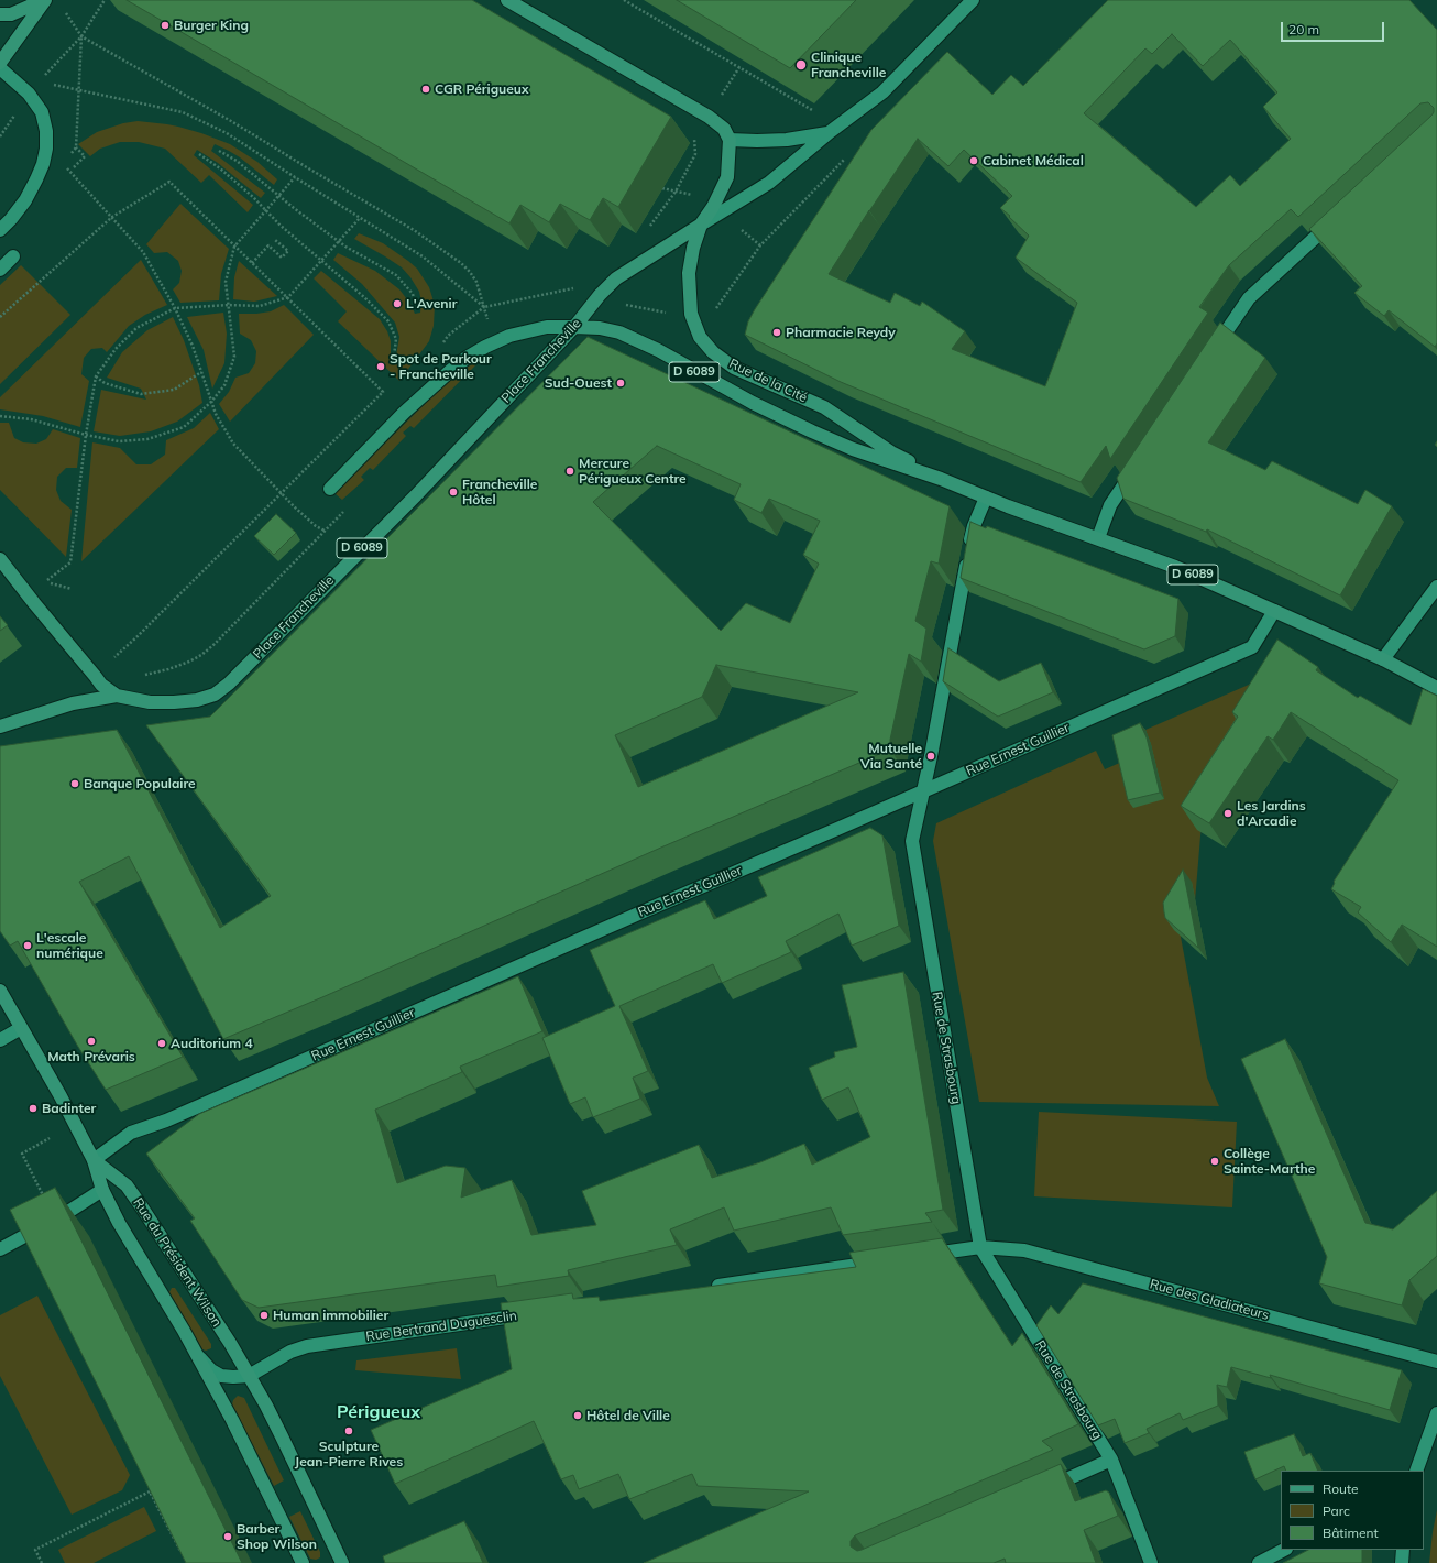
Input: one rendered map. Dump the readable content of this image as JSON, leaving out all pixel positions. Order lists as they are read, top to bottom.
{
  "streets": {
    "main road": [
      "Place Francheville",
      "D 6089",
      "Rue de la Cité",
      "Rue du Président Wilson"
    ],
    "street": [
      "Rue Ernest Guillier",
      "Rue de Strasbourg",
      "Rue des Gladiateurs",
      "Rue Bertrand Duguesclin"
    ]
  },
  "crossings": [
    ["Place Francheville", "D 6089"],
    ["Place Francheville", "Rue de la Cité"],
    ["D 6089", "Rue de la Cité"],
    ["D 6089", "Rue Ernest Guillier"],
    ["D 6089", "Rue de Strasbourg"],
    ["Rue Ernest Guillier", "Rue de Strasbourg"],
    ["Rue Ernest Guillier", "Rue du Président Wilson"],
    ["Rue de Strasbourg", "Rue des Gladiateurs"],
    ["Rue du Président Wilson", "Rue Bertrand Duguesclin"]
  ],
  "districts": ["Périgueux"],
  "places": [
    "Burger King",
    "Clinique Francheville",
    "CGR Périgueux",
    "Cabinet Médical",
    "L'Avenir",
    "Pharmacie Reydy",
    "Spot de Parkour - Francheville",
    "Sud-Ouest",
    "Mercure Périgueux Centre",
    "Francheville Hôtel",
    "Mutuelle Via Santé",
    "Banque Populaire",
    "Les Jardins d'Arcadie",
    "L'escale numérique",
    "Math Prévaris",
    "Auditorium 4",
    "Badinter",
    "Collège Sainte-Marthe",
    "Human immobilier",
    "Hôtel de Ville",
    "Sculpture Jean-Pierre Rives",
    "Barber Shop Wilson"
  ],
  "legend": ["Route", "Parc", "Bâtiment"],
  "scale_bar": "20 m"
}
